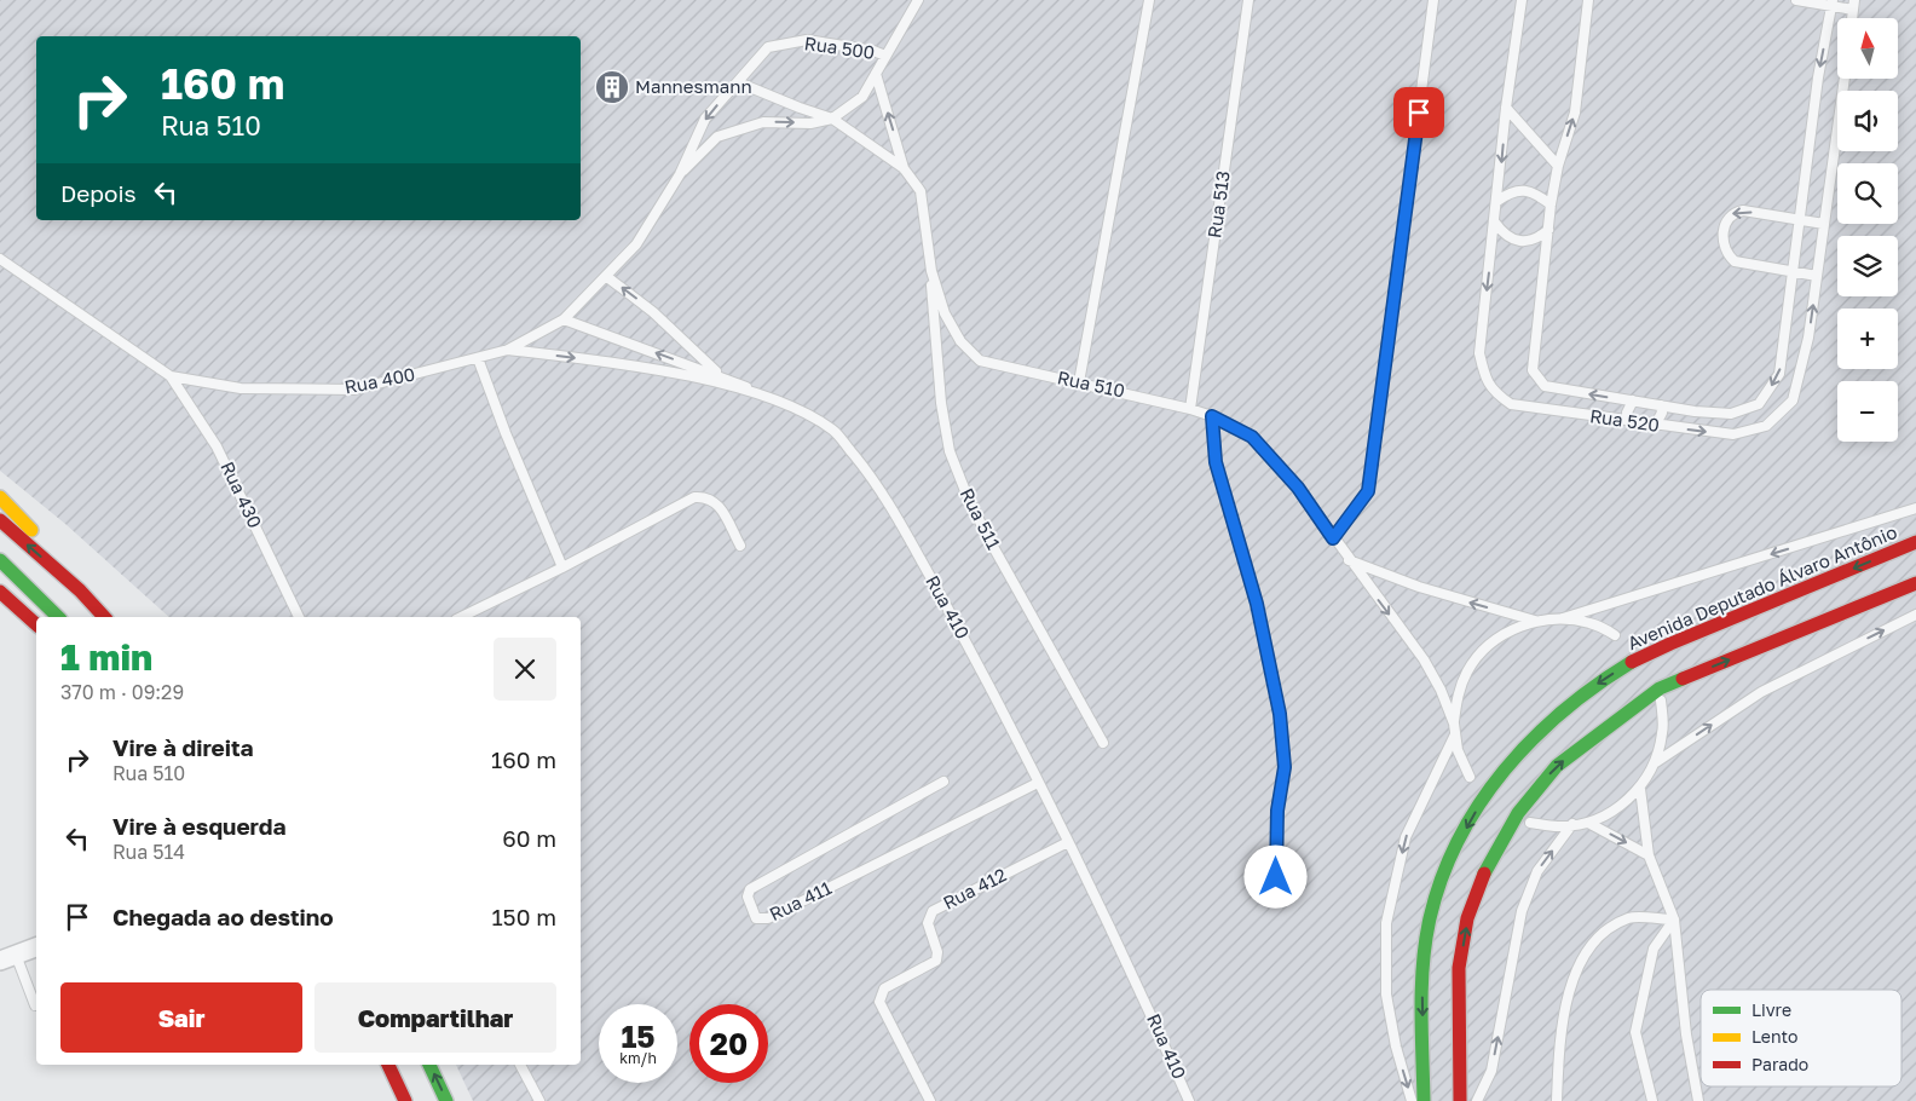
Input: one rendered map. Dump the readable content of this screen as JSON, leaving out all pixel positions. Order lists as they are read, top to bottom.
{
  "streets": {
    "main road": ["Avenida Deputado Álvaro Antônio"],
    "lane": [
      "Rua 500",
      "Rua 513",
      "Rua 400",
      "Rua 510",
      "Rua 520",
      "Rua 430",
      "Rua 511",
      "Rua 410",
      "Rua 412",
      "Rua 411"
    ]
  },
  "crossings": [
    ["Rua 500", "Rua 400"],
    ["Rua 500", "Rua 510"],
    ["Rua 513", "Rua 510"],
    ["Rua 400", "Rua 430"],
    ["Rua 400", "Rua 410"],
    ["Rua 510", "Rua 511"],
    ["Rua 410", "Rua 412"],
    ["Rua 410", "Rua 411"]
  ],
  "one_way": ["Avenida Deputado Álvaro Antônio"],
  "places": {
    "building": ["Mannesmann"]
  },
  "legend": ["Livre", "Lento", "Parado"],
  "north": "top",
  "page": {
    "map_buttons": ["+", "−"],
    "turn": ["160 m", "Rua 510"],
    "then": "Depois",
    "heading": ["1 min", "370 m · 09:29"],
    "list": [
      {
        "name": "Vire à direita",
        "note": "Rua 510",
        "value": "160 m"
      },
      {
        "name": "Vire à esquerda",
        "note": "Rua 514",
        "value": "60 m"
      },
      {
        "name": "Chegada ao destino",
        "value": "150 m"
      }
    ],
    "buttons": ["Sair", "Compartilhar"],
    "speed": "15 km/h",
    "limit": "20"
  }
}
